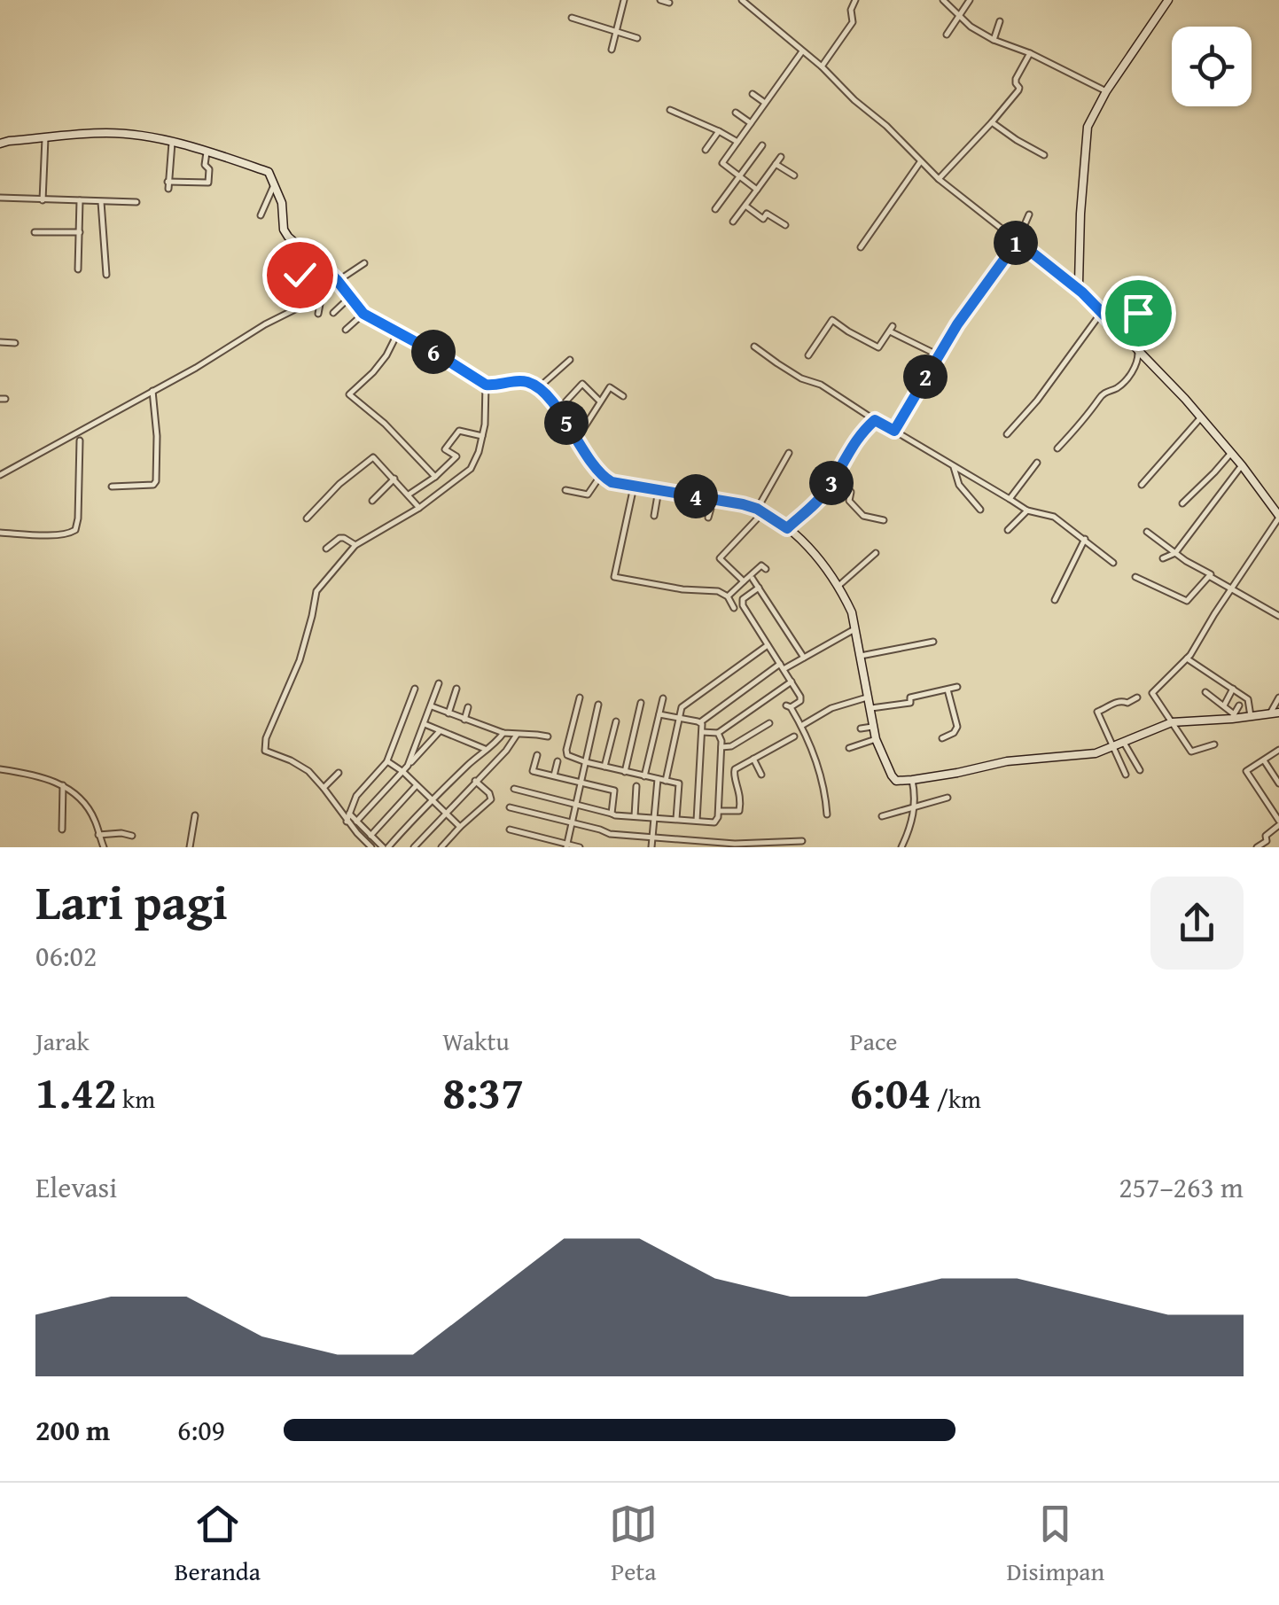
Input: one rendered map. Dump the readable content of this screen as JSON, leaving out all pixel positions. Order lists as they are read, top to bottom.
{
  "page": {
    "pins": [
      "1",
      "6",
      "2",
      "5",
      "3",
      "4"
    ],
    "heading": ["Lari pagi", "06:02"],
    "stats": [
      ["Jarak", "1.42 km"],
      ["Waktu", "8:37"],
      ["Pace", "6:04 /km"]
    ],
    "chart": ["Elevasi", "257–263 m"],
    "list": [
      {
        "name": "200 m",
        "note": "6:09"
      }
    ],
    "tabs": ["Beranda", "Peta", "Disimpan"]
  }
}
